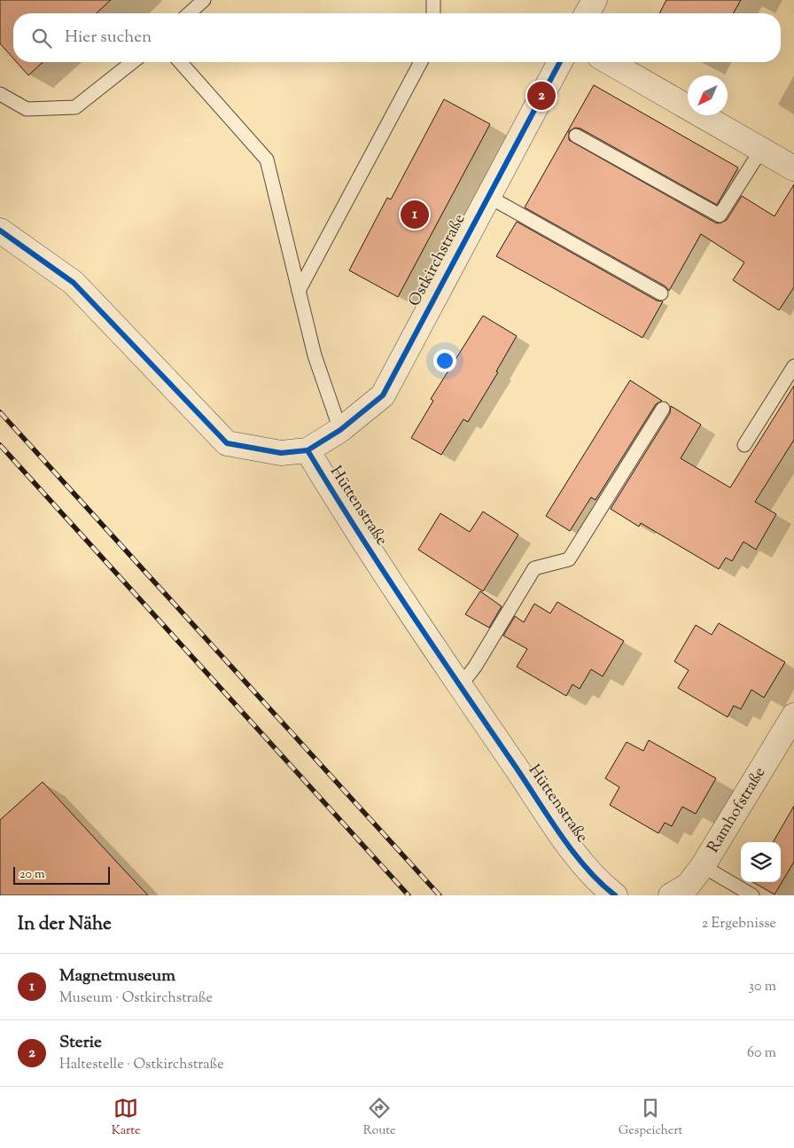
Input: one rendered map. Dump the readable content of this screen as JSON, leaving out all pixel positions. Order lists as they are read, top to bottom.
{
  "streets": {
    "street": ["Ostkirchstraße", "Hüttenstraße", "Ramhofstraße"]
  },
  "crossings": [
    ["Ostkirchstraße", "Hüttenstraße"]
  ],
  "scale_bar": "20 m",
  "north": "bottom left",
  "page": {
    "search": "Hier suchen",
    "pins": ["2", "1"],
    "scale": "20 m",
    "heading": ["In der Nähe", "2 Ergebnisse"],
    "list": [
      {
        "mark": "1",
        "name": "Magnetmuseum",
        "note": "Museum · Ostkirchstraße",
        "value": "30 m"
      },
      {
        "mark": "2",
        "name": "Sterie",
        "note": "Haltestelle · Ostkirchstraße",
        "value": "60 m"
      }
    ],
    "nav": ["Karte", "Route", "Gespeichert"]
  }
}
